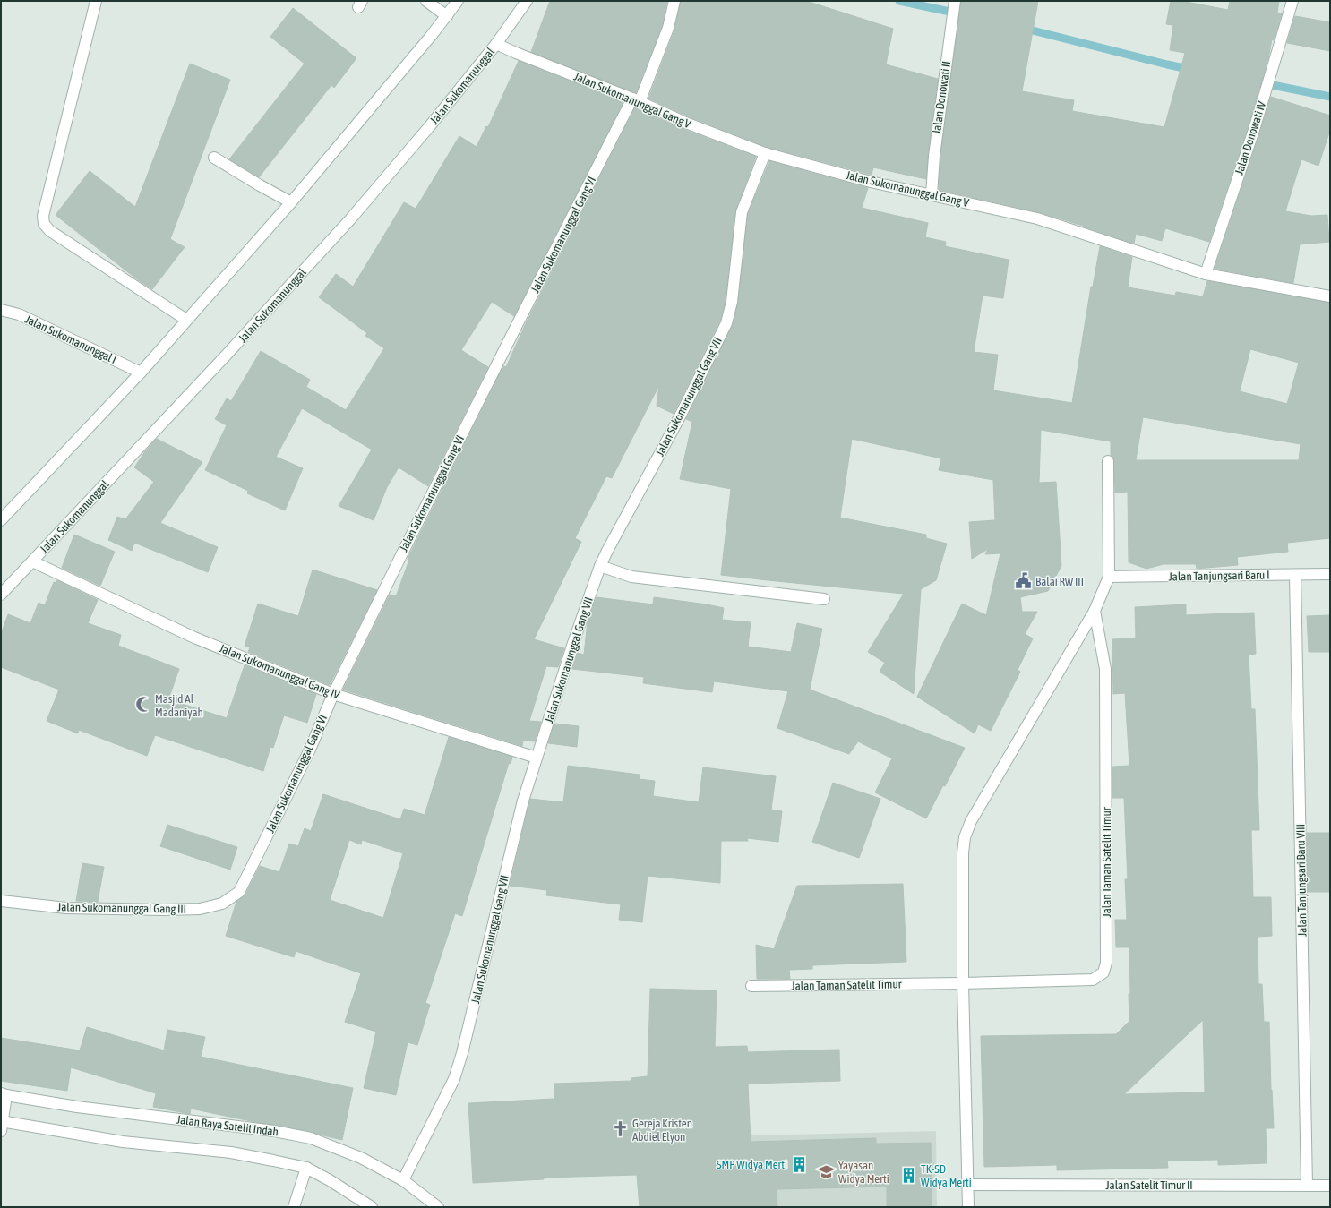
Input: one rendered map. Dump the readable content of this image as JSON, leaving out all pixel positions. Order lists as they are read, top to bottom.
{
  "streets": {
    "street": [
      "Jalan Sukomanunggal",
      "Jalan Donowati II",
      "Jalan Sukomanunggal Gang V",
      "Jalan Donowati IV",
      "Jalan Sukomanunggal Gang VI",
      "Jalan Sukomanunggal I",
      "Jalan Sukomanunggal Gang VII",
      "Jalan Tanjungsari Baru I",
      "Jalan Sukomanunggal Gang IV",
      "Jalan Taman Satelit Timur",
      "Jalan Tanjungsari Baru VIII",
      "Jalan Sukomanunggal Gang III",
      "Jalan Raya Satelit Indah",
      "Jalan Satelit Timur II"
    ]
  },
  "crossings": [
    ["Jalan Sukomanunggal", "Jalan Sukomanunggal Gang V"],
    ["Jalan Sukomanunggal", "Jalan Sukomanunggal Gang IV"],
    ["Jalan Donowati II", "Jalan Sukomanunggal Gang V"],
    ["Jalan Sukomanunggal Gang V", "Jalan Donowati IV"],
    ["Jalan Sukomanunggal Gang V", "Jalan Sukomanunggal Gang VI"],
    ["Jalan Sukomanunggal Gang V", "Jalan Sukomanunggal Gang VII"],
    ["Jalan Sukomanunggal Gang VI", "Jalan Sukomanunggal Gang IV"],
    ["Jalan Sukomanunggal Gang VI", "Jalan Sukomanunggal Gang III"],
    ["Jalan Sukomanunggal Gang VII", "Jalan Sukomanunggal Gang IV"],
    ["Jalan Sukomanunggal Gang VII", "Jalan Raya Satelit Indah"],
    ["Jalan Tanjungsari Baru I", "Jalan Tanjungsari Baru VIII"],
    ["Jalan Tanjungsari Baru VIII", "Jalan Satelit Timur II"]
  ],
  "places": {
    "public building": ["Balai RW III"],
    "mosque": ["Masjid Al Madaniyah"],
    "church": ["Gereja Kristen Abdiel Elyon"],
    "building": ["SMP Widya Merti", "TK-SD Widya Merti"],
    "school or university": ["Yayasan Widya Merti"]
  }
}
